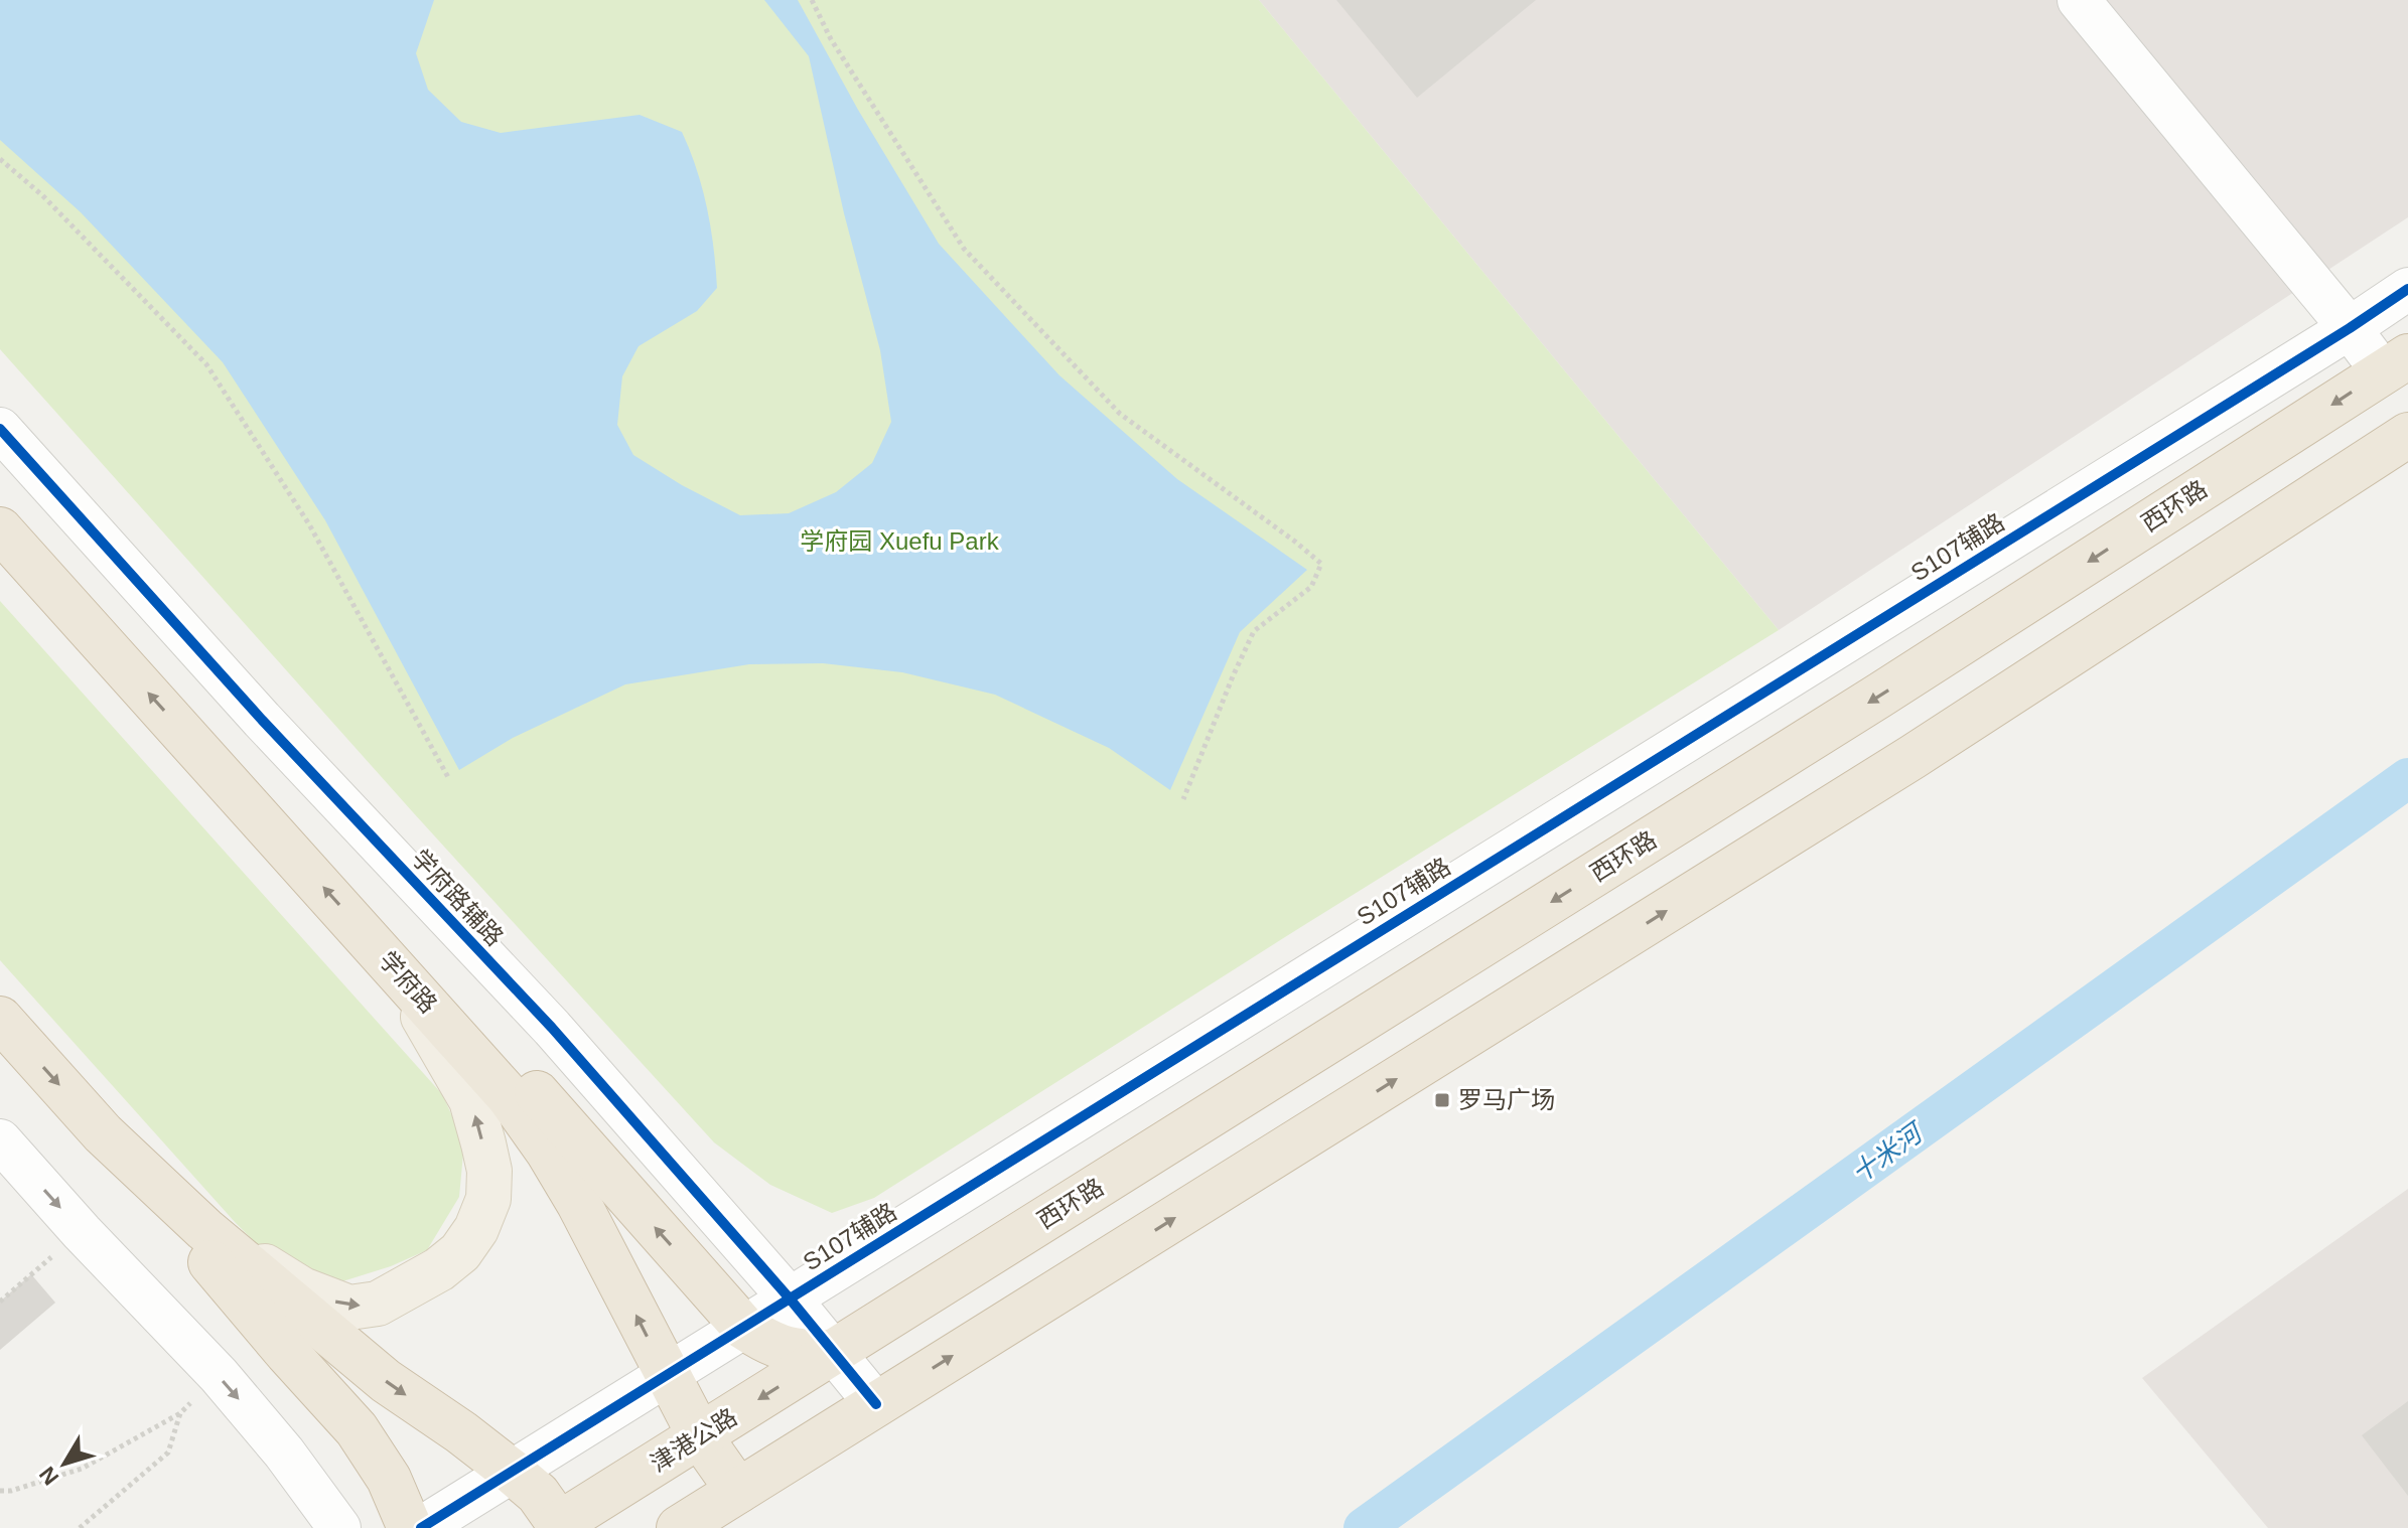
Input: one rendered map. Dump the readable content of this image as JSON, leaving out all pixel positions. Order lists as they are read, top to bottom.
{
  "streets": {
    "highway": ["西环路", "学府路", "津港公路"],
    "street": ["S107辅路", "学府路辅路"]
  },
  "crossings": [
    ["西环路", "学府路辅路"],
    ["西环路", "津港公路"],
    ["S107辅路", "学府路辅路"],
    ["S107辅路", "学府路"],
    ["学府路辅路", "津港公路"],
    ["学府路", "津港公路"]
  ],
  "water": ["十米河"],
  "parks": ["学府园 Xuefu Park"],
  "places": {
    "transit": ["罗马广场"]
  },
  "north": "bottom left"
}
